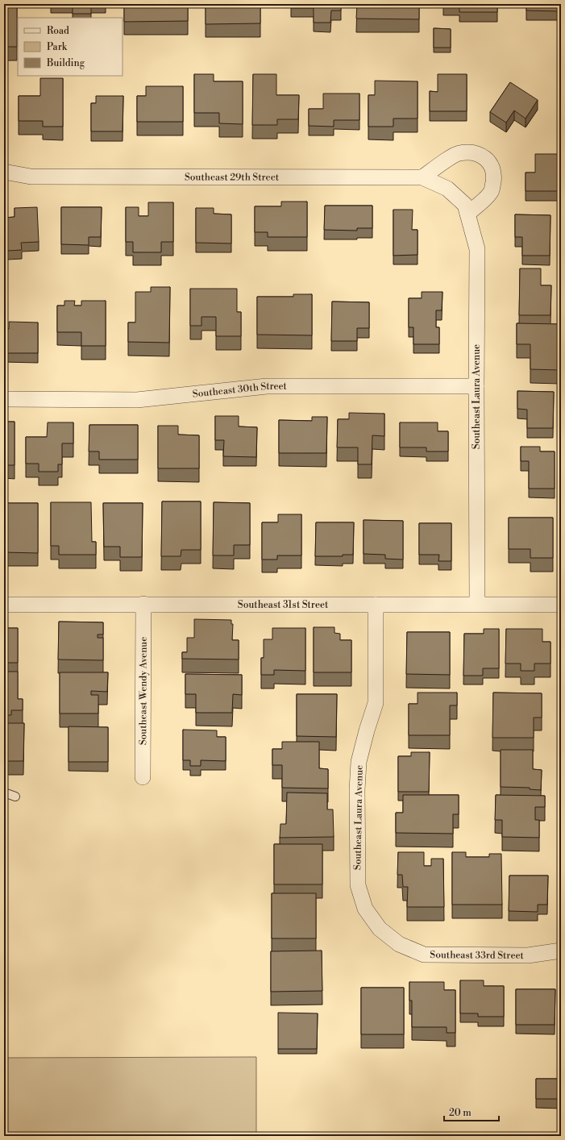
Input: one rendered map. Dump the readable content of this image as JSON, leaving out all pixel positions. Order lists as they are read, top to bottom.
{
  "streets": {
    "street": [
      "Southeast 29th Street",
      "Southeast 30th Street",
      "Southeast Laura Avenue",
      "Southeast 31st Street",
      "Southeast Wendy Avenue",
      "Southeast 33rd Street"
    ]
  },
  "crossings": [
    ["Southeast 29th Street", "Southeast Laura Avenue"],
    ["Southeast 30th Street", "Southeast Laura Avenue"],
    ["Southeast Laura Avenue", "Southeast 31st Street"],
    ["Southeast Laura Avenue", "Southeast 33rd Street"],
    ["Southeast 31st Street", "Southeast Wendy Avenue"]
  ],
  "legend": ["Road", "Park", "Building"],
  "scale_bar": "20 m"
}
